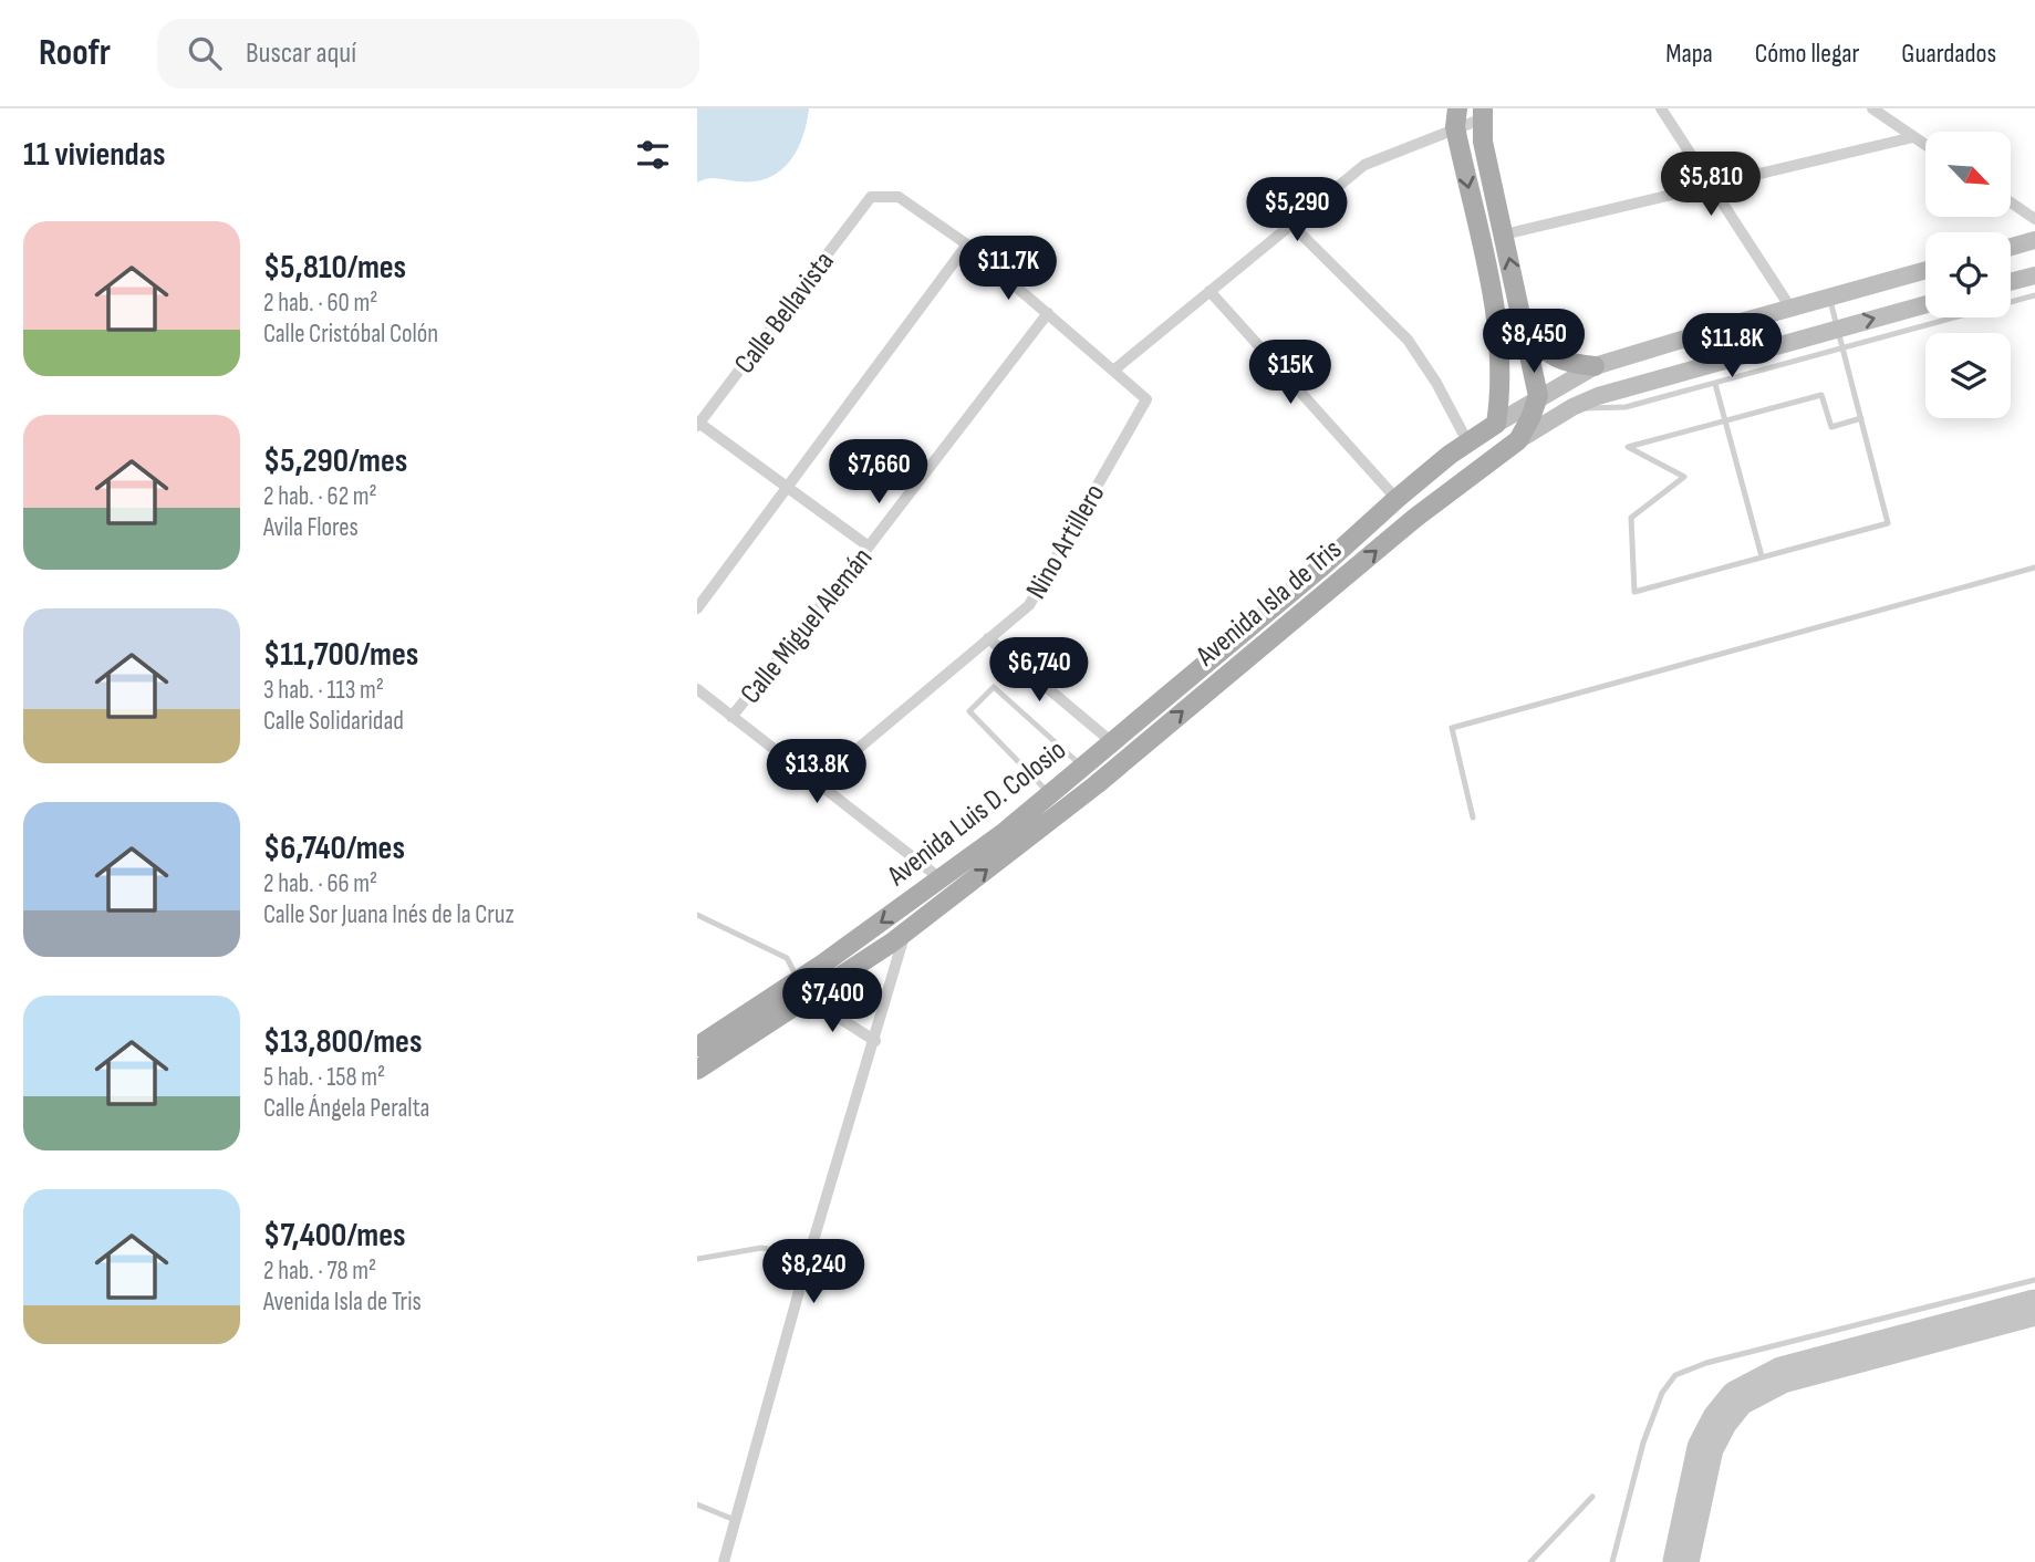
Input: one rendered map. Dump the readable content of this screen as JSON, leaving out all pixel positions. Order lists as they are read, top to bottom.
{
  "streets": {
    "main road": ["Avenida Isla de Tris", "Avenida Luis D. Colosio"],
    "street": ["Calle Bellavista", "Nino Artillero", "Calle Miguel Alemán"]
  },
  "crossings": [
    ["Avenida Isla de Tris", "Avenida Luis D. Colosio"]
  ],
  "one_way": ["Avenida Isla de Tris"],
  "north": "bottom right",
  "page": {
    "header": "Roofr",
    "search": "Buscar aquí",
    "nav": ["Mapa", "Cómo llegar", "Guardados"],
    "heading": "11 viviendas",
    "price": [
      "$5,810",
      "$5,290",
      "$11.7K",
      "$8,450",
      "$11.8K",
      "$15K",
      "$7,660",
      "$6,740",
      "$13.8K",
      "$7,400",
      "$8,240"
    ],
    "list": [
      {
        "name": "$5,810/mes",
        "note": "2 hab. · 60 m² · Calle Cristóbal Colón"
      },
      {
        "name": "$5,290/mes",
        "note": "2 hab. · 62 m² · Avila Flores"
      },
      {
        "name": "$11,700/mes",
        "note": "3 hab. · 113 m² · Calle Solidaridad"
      },
      {
        "name": "$6,740/mes",
        "note": "2 hab. · 66 m² · Calle Sor Juana Inés de la Cruz"
      },
      {
        "name": "$13,800/mes",
        "note": "5 hab. · 158 m² · Calle Ángela Peralta"
      },
      {
        "name": "$7,400/mes",
        "note": "2 hab. · 78 m² · Avenida Isla de Tris"
      }
    ]
  }
}
